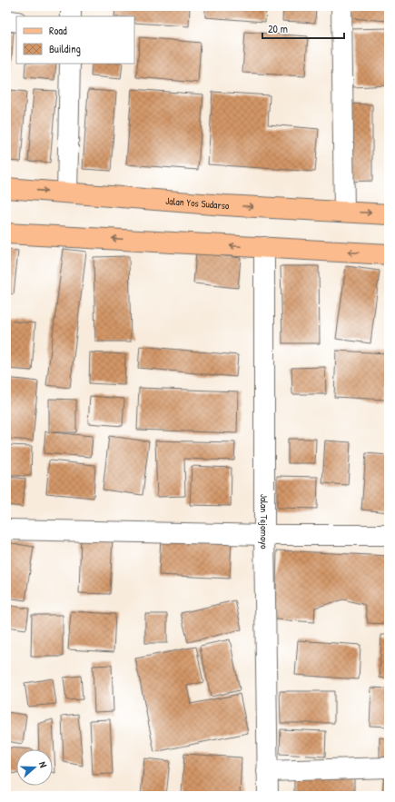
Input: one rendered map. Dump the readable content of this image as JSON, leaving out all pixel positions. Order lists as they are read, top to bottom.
{
  "streets": {
    "main road": ["Jalan Yos Sudarso"],
    "street": ["Jalan Tejomoyo"]
  },
  "legend": ["Road", "Building"],
  "scale_bar": "20 m",
  "north": "right"
}
